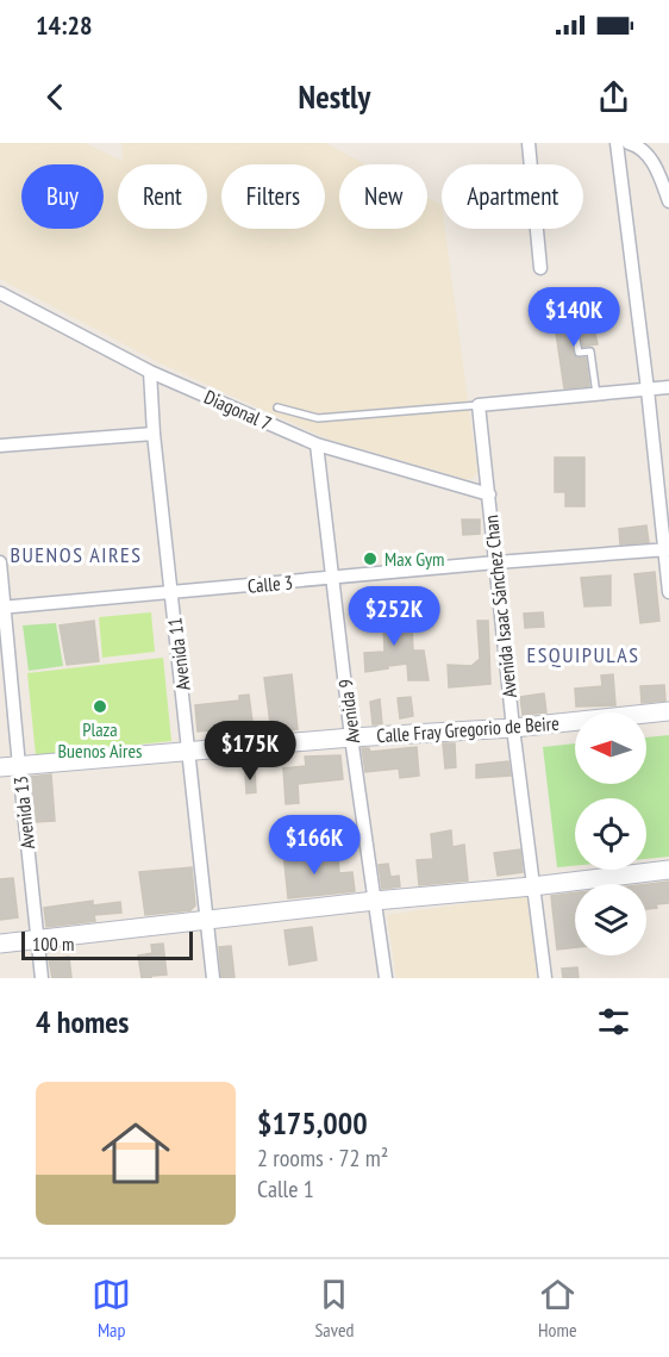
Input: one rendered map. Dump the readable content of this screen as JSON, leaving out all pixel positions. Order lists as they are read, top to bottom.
{
  "streets": {
    "street": [
      "Diagonal 7",
      "Calle 3",
      "Avenida Isaac Sánchez Chan",
      "Avenida 11",
      "Avenida 9",
      "Calle Fray Gregorio de Beire",
      "Avenida 13"
    ]
  },
  "crossings": [
    ["Diagonal 7", "Avenida Isaac Sánchez Chan"],
    ["Diagonal 7", "Avenida 11"],
    ["Diagonal 7", "Avenida 9"],
    ["Calle 3", "Avenida Isaac Sánchez Chan"],
    ["Calle 3", "Avenida 11"],
    ["Calle 3", "Avenida 9"],
    ["Calle 3", "Avenida 13"],
    ["Avenida Isaac Sánchez Chan", "Calle Fray Gregorio de Beire"],
    ["Avenida 11", "Calle Fray Gregorio de Beire"],
    ["Avenida 9", "Calle Fray Gregorio de Beire"],
    ["Calle Fray Gregorio de Beire", "Avenida 13"]
  ],
  "districts": ["BUENOS AIRES", "ESQUIPULAS"],
  "places": ["Max Gym", "Plaza Buenos Aires"],
  "scale_bar": "100 m",
  "north": "left",
  "page": {
    "status": "14:28",
    "header": "Nestly",
    "chip": [
      "Buy",
      "Rent",
      "Filters",
      "New",
      "Apartment"
    ],
    "price": [
      "$140K",
      "$252K",
      "$175K",
      "$166K"
    ],
    "scale": "100 m",
    "heading": "4 homes",
    "list": [
      {
        "name": "$175,000",
        "note": "2 rooms · 72 m² · Calle 1"
      }
    ],
    "tabs": ["Map", "Saved", "Home"]
  }
}
